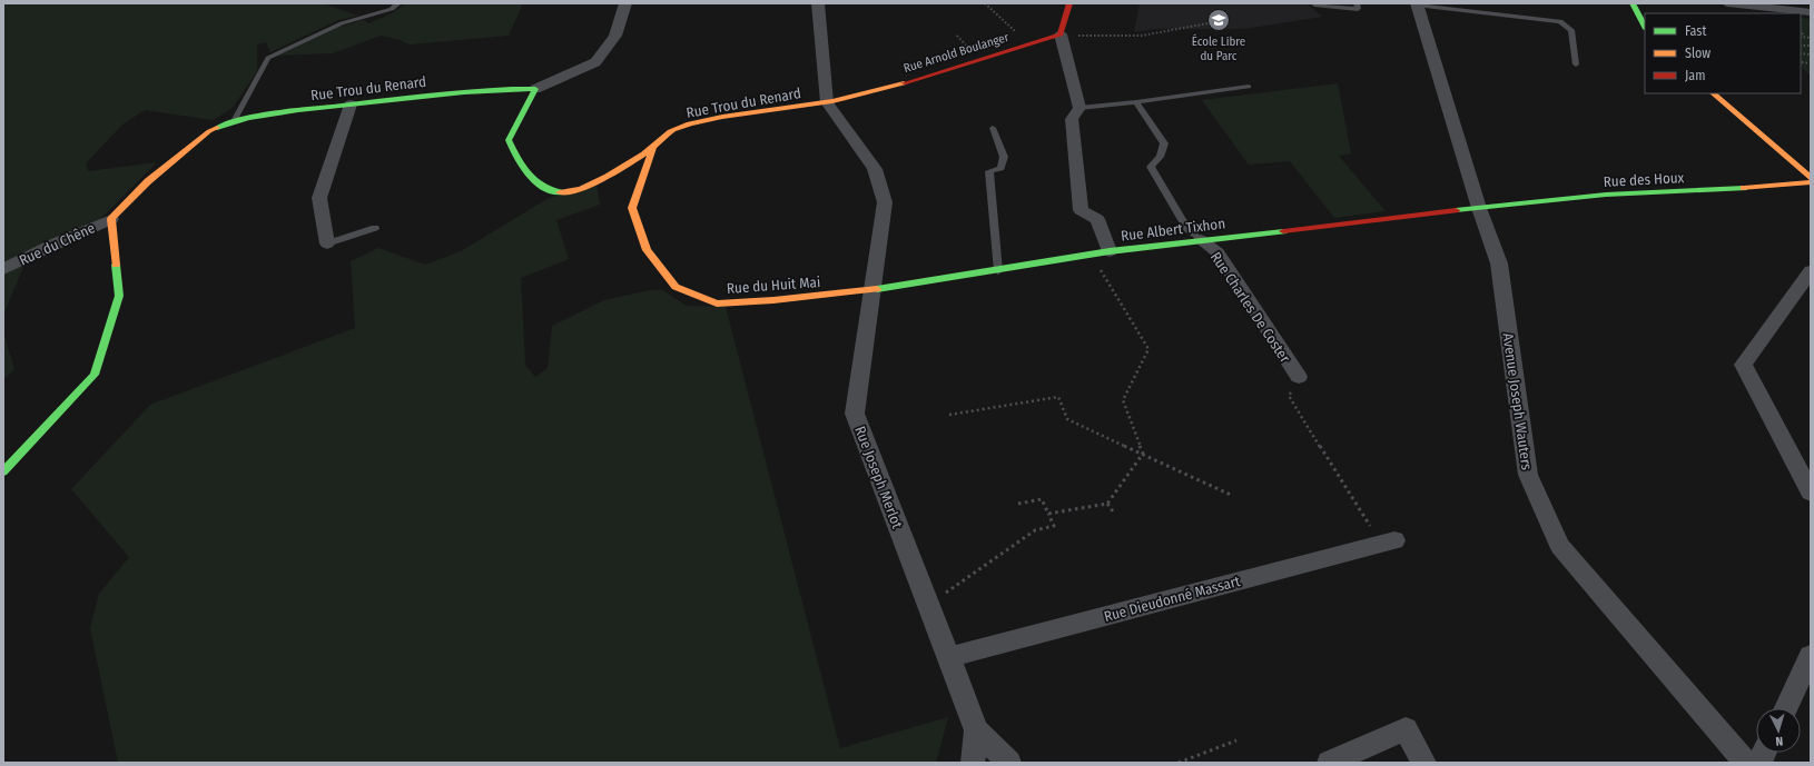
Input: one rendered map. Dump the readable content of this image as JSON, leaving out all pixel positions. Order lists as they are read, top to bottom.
{
  "streets": {
    "street": [
      "Rue Arnold Boulanger",
      "Rue Trou du Renard",
      "Rue des Houx",
      "Rue Albert Tixhon",
      "Rue du Chêne",
      "Rue du Huit Mai",
      "Rue Charles De Coster",
      "Avenue Joseph Wauters",
      "Rue Joseph Merlot",
      "Rue Dieudonné Massart"
    ]
  },
  "crossings": [
    ["Rue Arnold Boulanger", "Rue Trou du Renard"],
    ["Rue Arnold Boulanger", "Rue Joseph Merlot"],
    ["Rue Trou du Renard", "Rue du Chêne"],
    ["Rue Trou du Renard", "Rue du Huit Mai"],
    ["Rue Trou du Renard", "Rue Joseph Merlot"],
    ["Rue des Houx", "Rue Albert Tixhon"],
    ["Rue des Houx", "Avenue Joseph Wauters"],
    ["Rue Albert Tixhon", "Rue du Huit Mai"],
    ["Rue Albert Tixhon", "Rue Charles De Coster"],
    ["Rue Albert Tixhon", "Avenue Joseph Wauters"],
    ["Rue Albert Tixhon", "Rue Joseph Merlot"],
    ["Rue du Huit Mai", "Rue Joseph Merlot"],
    ["Rue Joseph Merlot", "Rue Dieudonné Massart"]
  ],
  "places": {
    "school or university": ["École Libre du Parc"]
  },
  "legend": ["Fast", "Slow", "Jam"],
  "north": "bottom"
}
